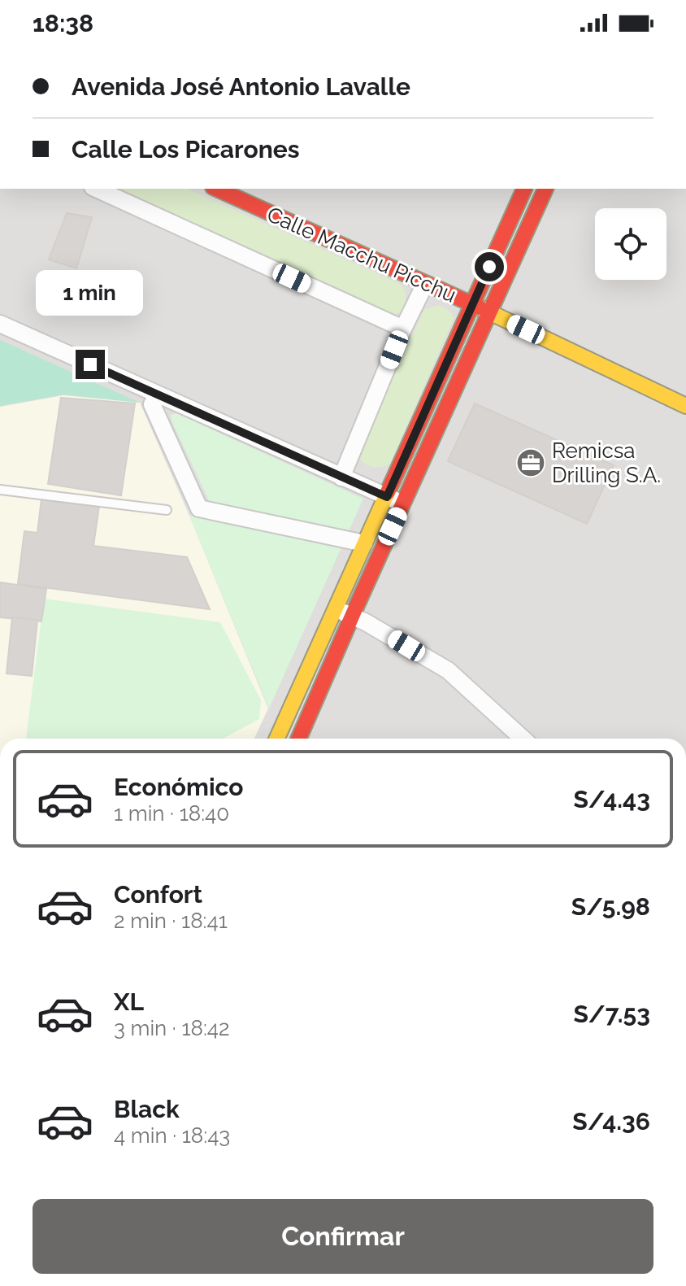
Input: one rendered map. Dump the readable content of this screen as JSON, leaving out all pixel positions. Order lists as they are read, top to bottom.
{
  "streets": {
    "main road": ["Calle Macchu Picchu"]
  },
  "places": {
    "office": ["Remicsa Drilling S.A."]
  },
  "page": {
    "status": "18:38",
    "banner": ["Avenida José Antonio Lavalle", "Calle Los Picarones"],
    "bubble": "1 min",
    "list": [
      {
        "name": "Económico",
        "note": "1 min · 18:40",
        "value": "S/4.43"
      },
      {
        "name": "Confort",
        "note": "2 min · 18:41",
        "value": "S/5.98"
      },
      {
        "name": "XL",
        "note": "3 min · 18:42",
        "value": "S/7.53"
      },
      {
        "name": "Black",
        "note": "4 min · 18:43",
        "value": "S/4.36"
      }
    ],
    "buttons": "Confirmar"
  }
}
